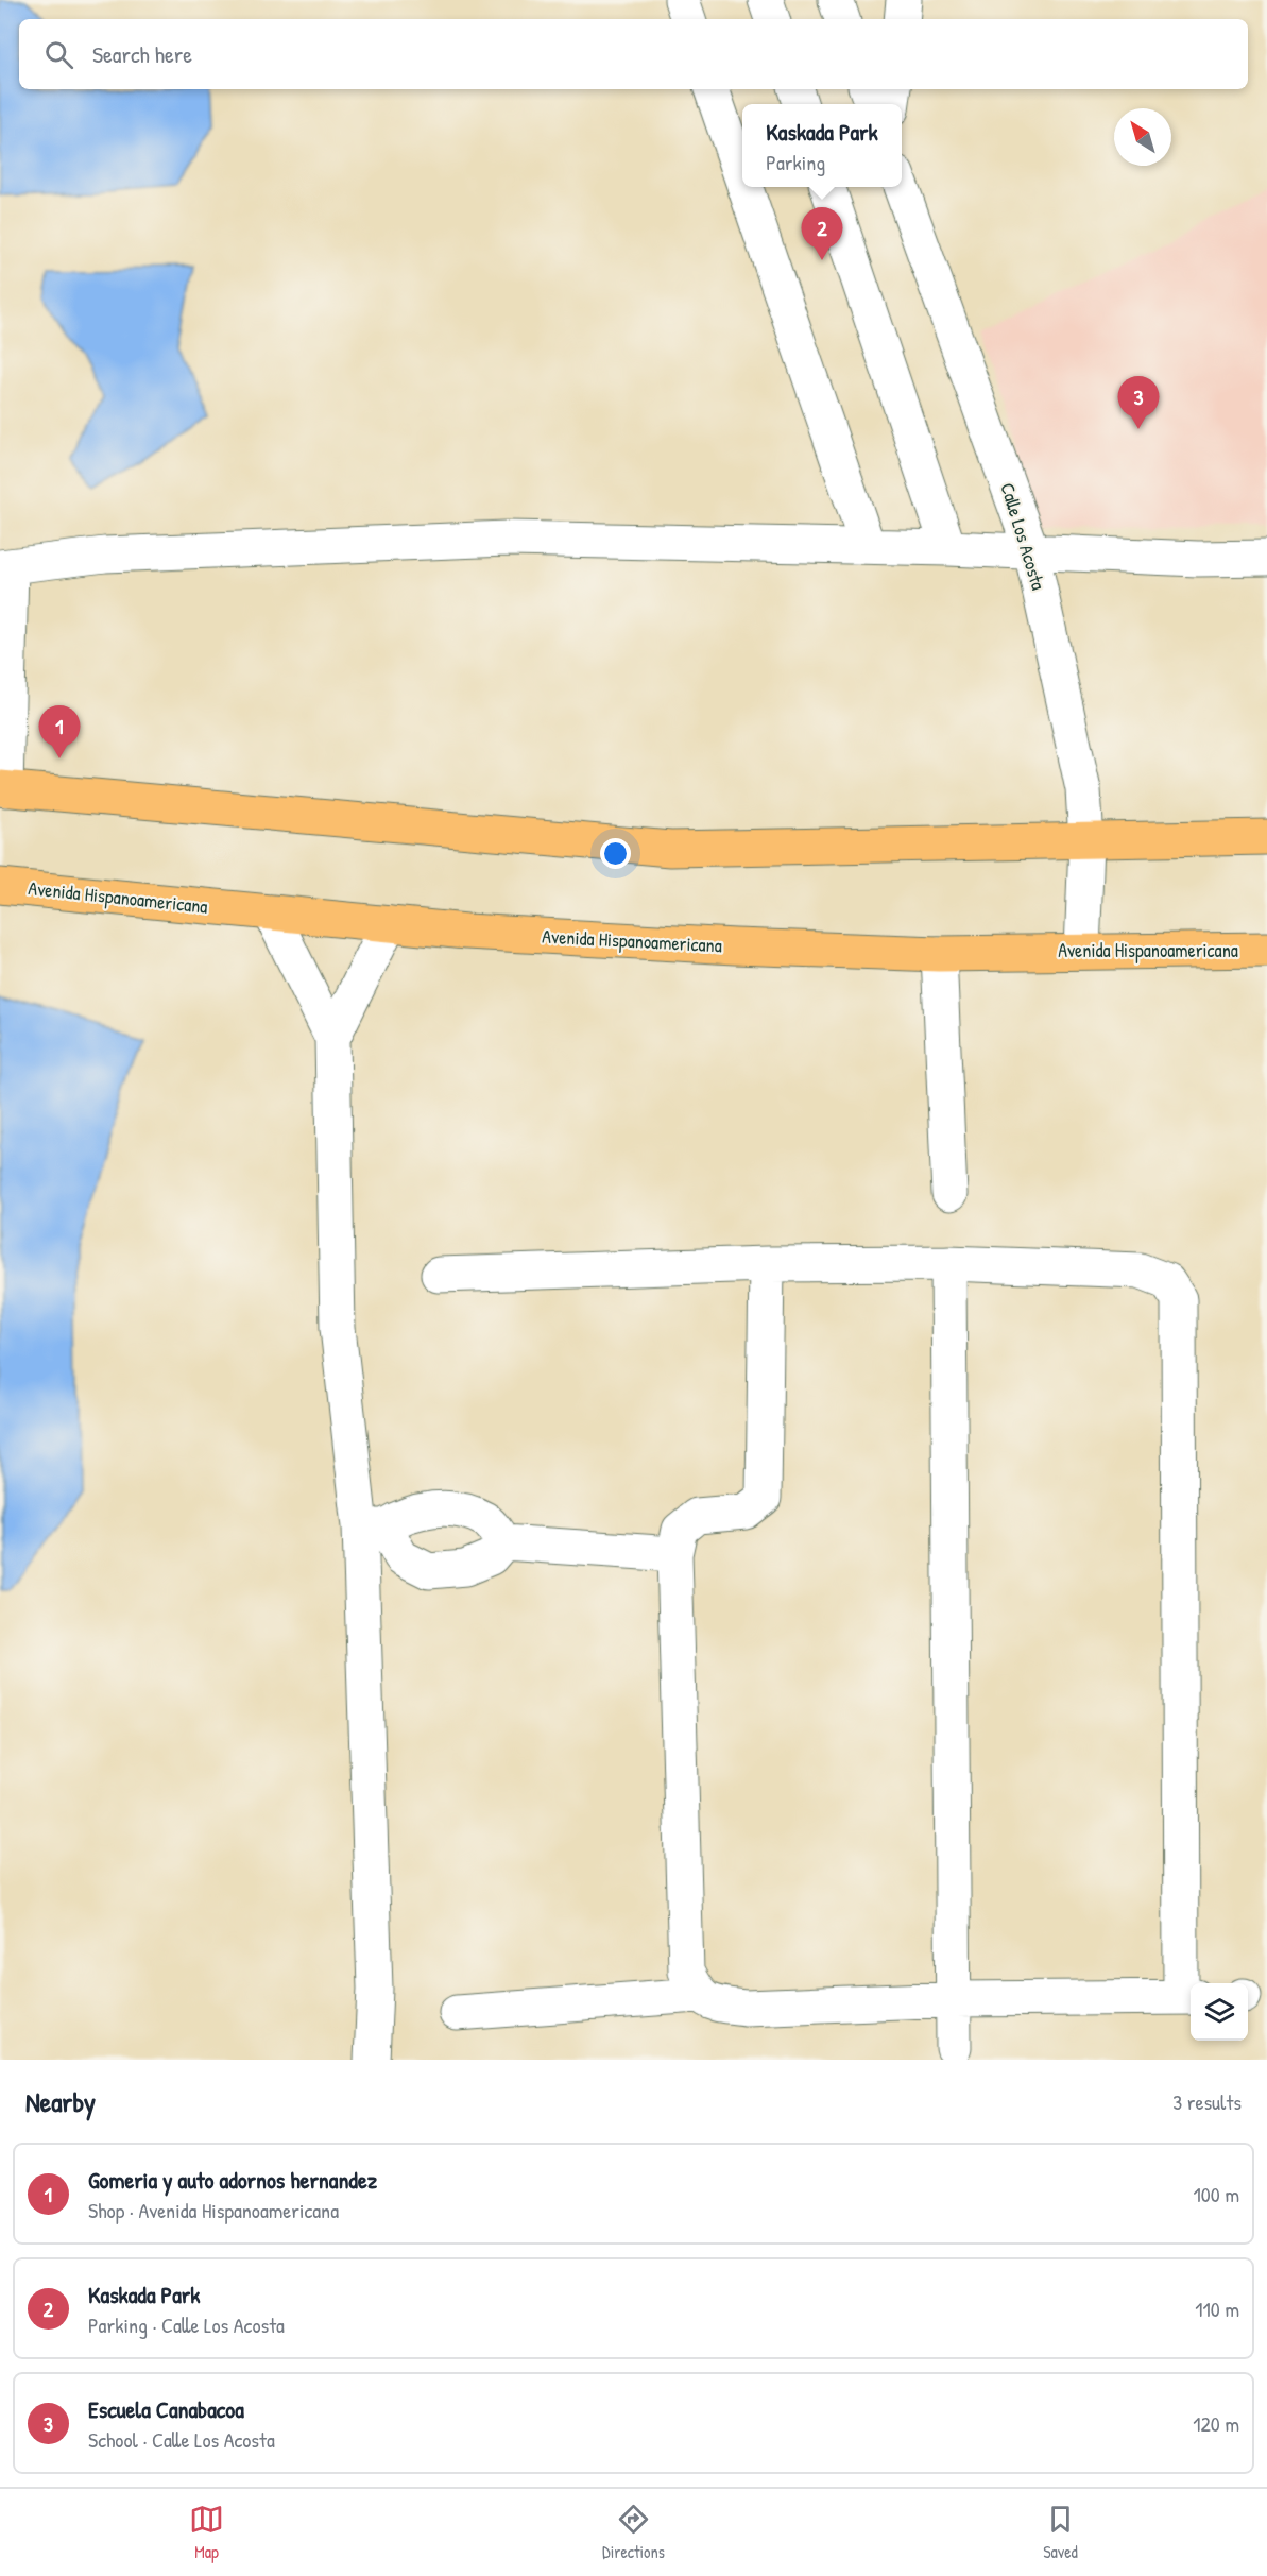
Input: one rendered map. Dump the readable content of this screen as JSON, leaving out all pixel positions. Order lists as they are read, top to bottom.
{
  "streets": {
    "main road": ["Avenida Hispanoamericana"],
    "street": ["Calle Los Acosta"]
  },
  "crossings": [
    ["Calle Los Acosta", "Avenida Hispanoamericana"]
  ],
  "north": "top left",
  "page": {
    "search": "Search here",
    "popup": ["Kaskada Park", "Parking"],
    "pins": ["2", "3", "1"],
    "heading": ["Nearby", "3 results"],
    "list": [
      {
        "mark": "1",
        "name": "Gomeria y auto adornos hernandez",
        "note": "Shop · Avenida Hispanoamericana",
        "value": "100 m"
      },
      {
        "mark": "2",
        "name": "Kaskada Park",
        "note": "Parking · Calle Los Acosta",
        "value": "110 m"
      },
      {
        "mark": "3",
        "name": "Escuela Canabacoa",
        "note": "School · Calle Los Acosta",
        "value": "120 m"
      }
    ],
    "nav": ["Map", "Directions", "Saved"]
  }
}
